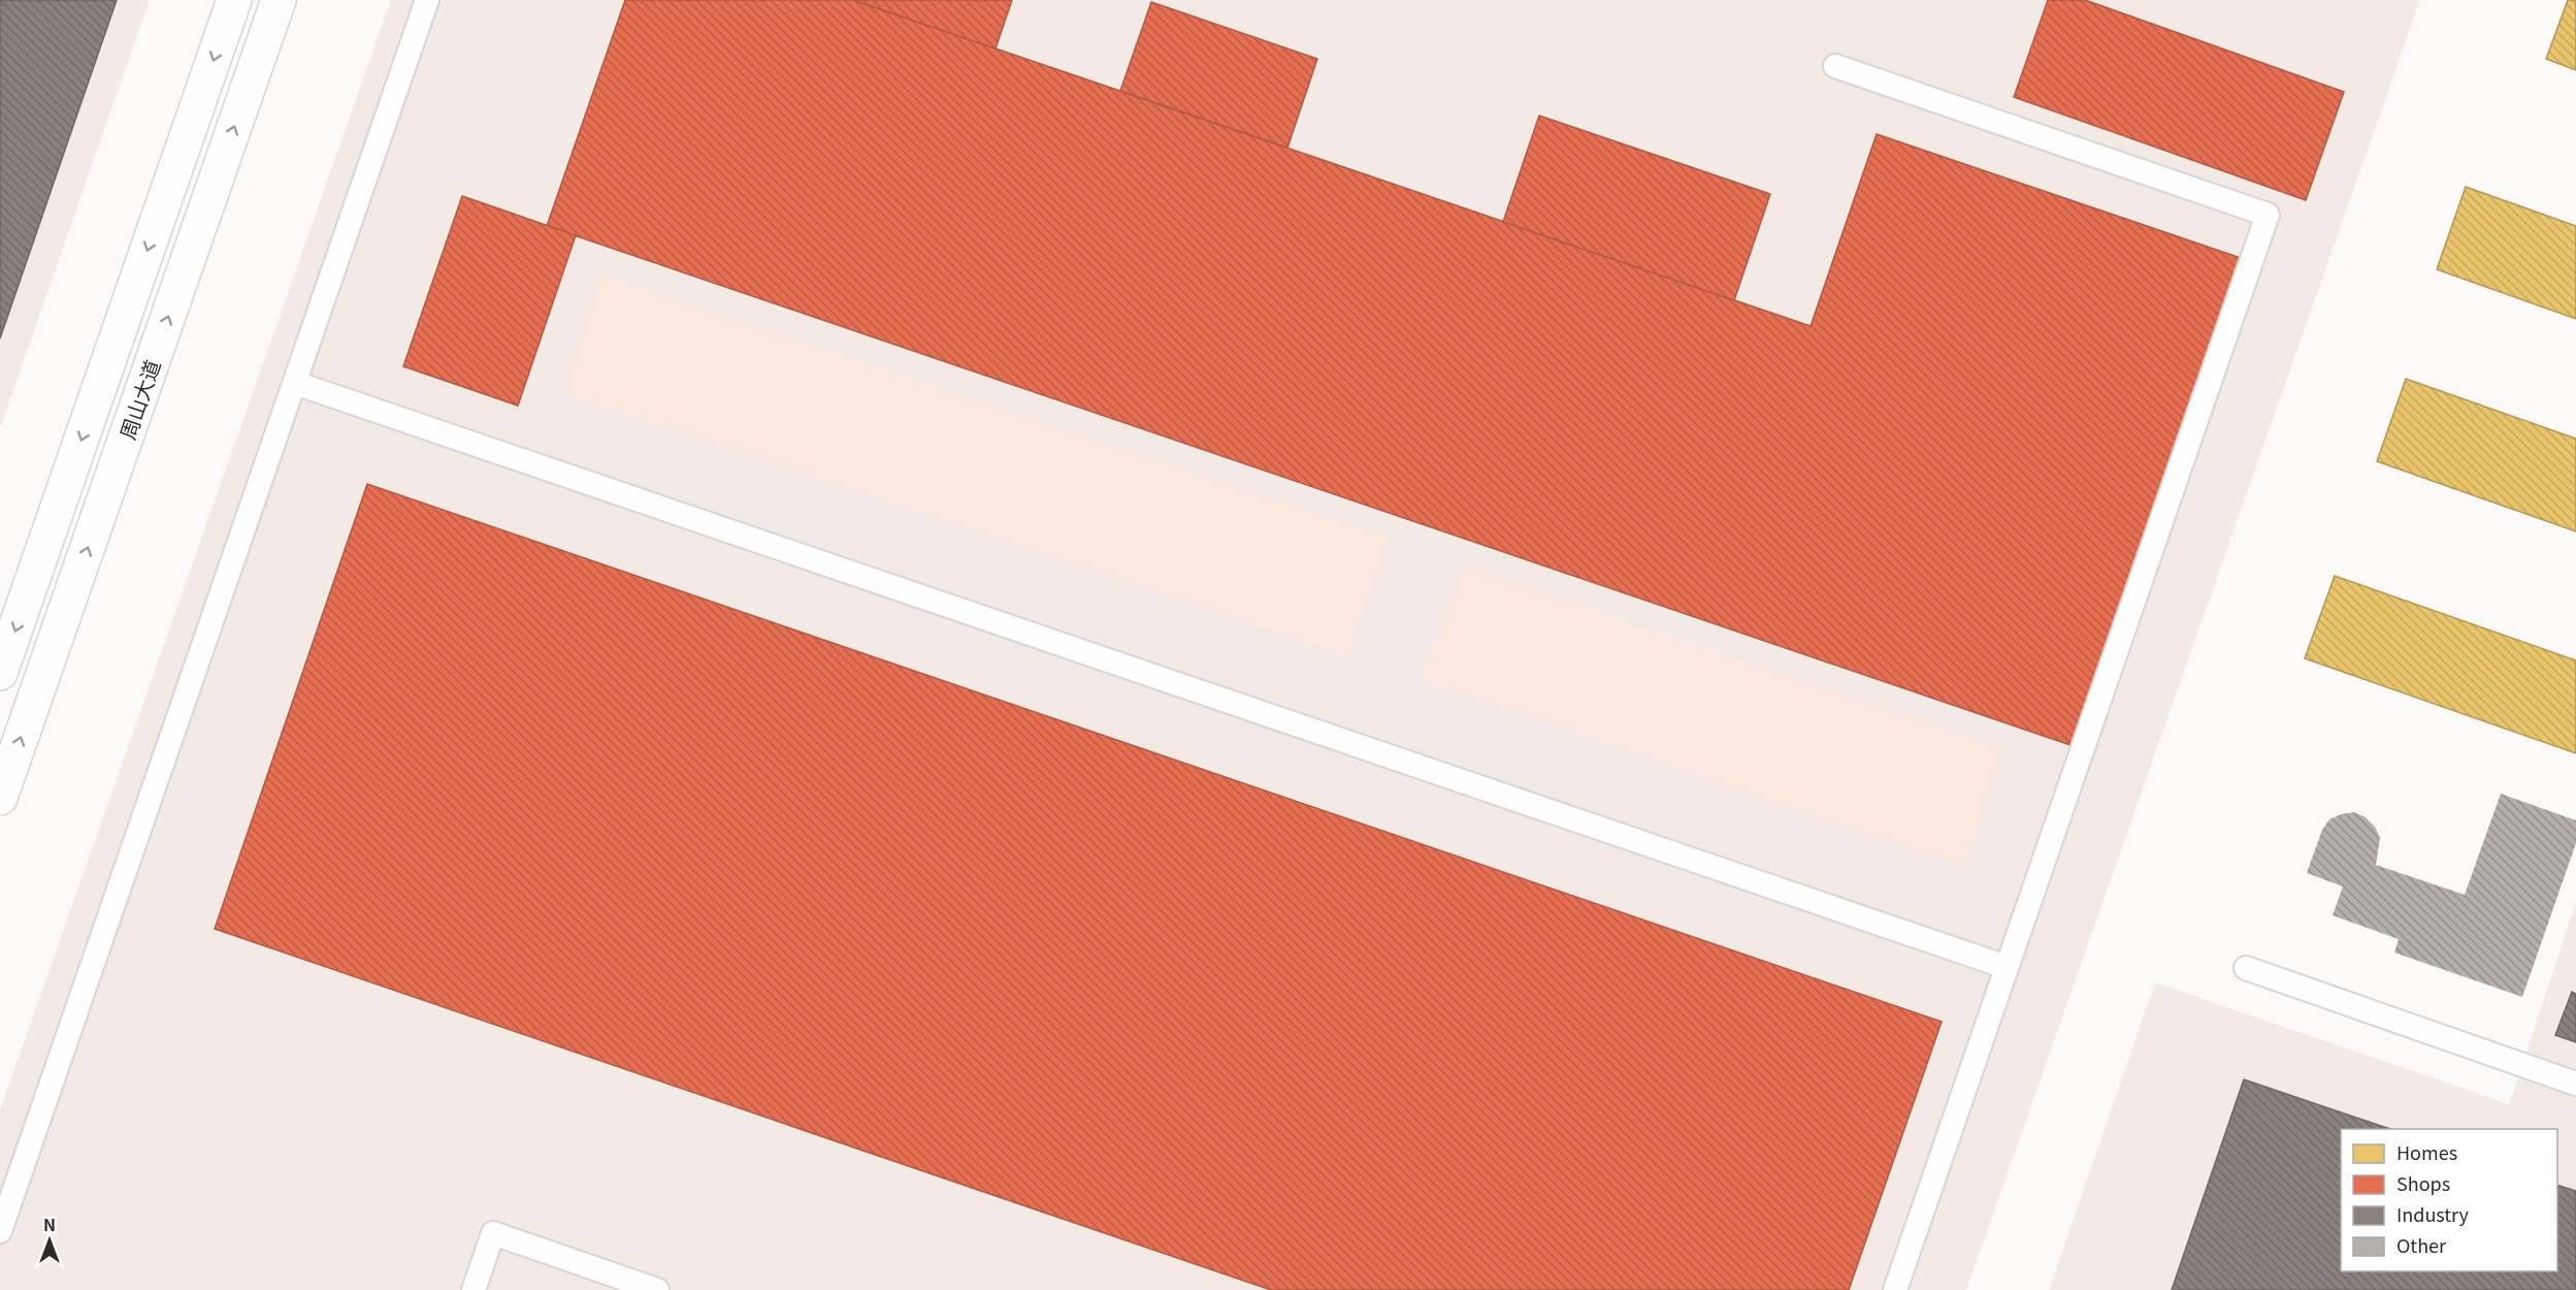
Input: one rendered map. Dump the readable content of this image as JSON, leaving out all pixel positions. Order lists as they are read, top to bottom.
{
  "streets": {
    "main road": ["周山大道"]
  },
  "legend": [
    "Homes",
    "Shops",
    "Industry",
    "Other"
  ],
  "north": "top"
}
